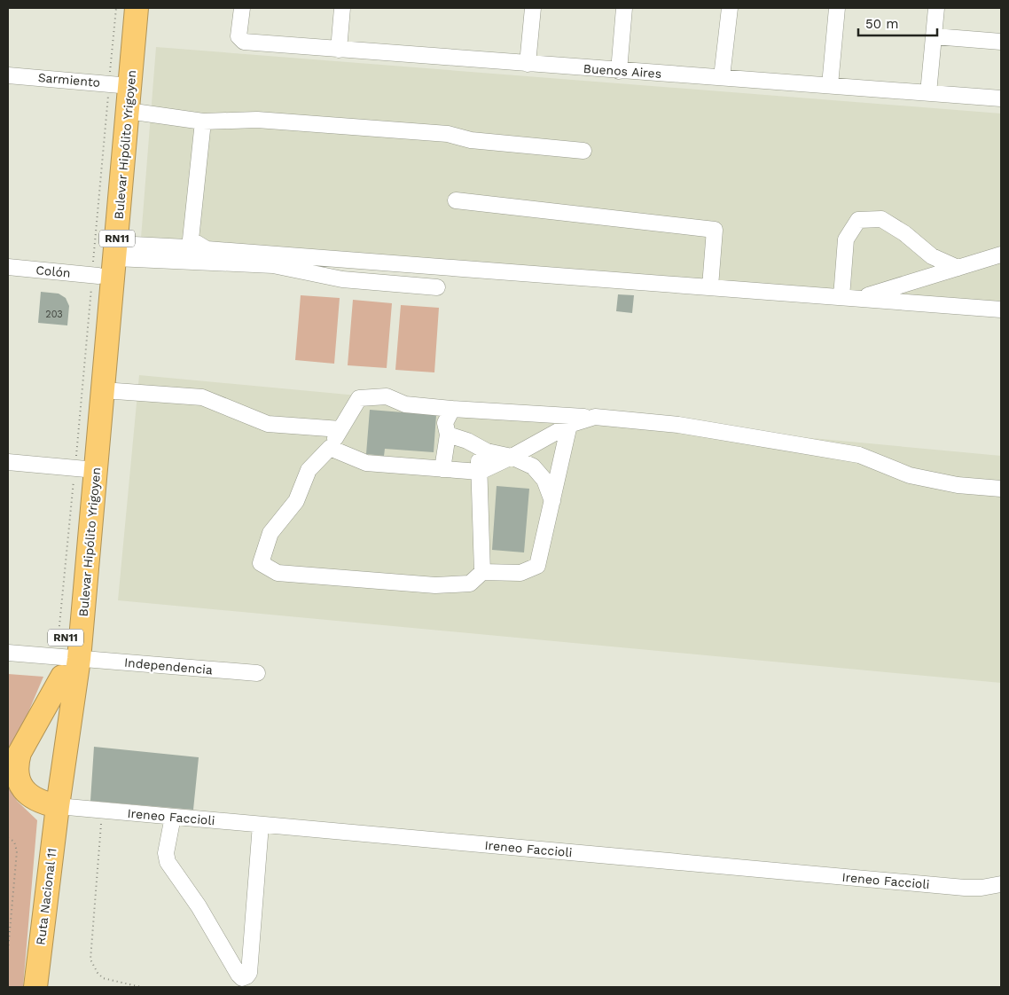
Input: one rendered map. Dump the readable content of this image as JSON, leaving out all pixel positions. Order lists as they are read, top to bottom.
{
  "streets": {
    "highway": ["Bulevar Hipólito Yrigoyen", "RN11", "Ruta Nacional 11"],
    "street": [
      "Buenos Aires",
      "Sarmiento",
      "Colón",
      "Independencia",
      "Ireneo Faccioli"
    ]
  },
  "crossings": [
    ["Sarmiento", "Bulevar Hipólito Yrigoyen"],
    ["Bulevar Hipólito Yrigoyen", "RN11"],
    ["Bulevar Hipólito Yrigoyen", "Colón"],
    ["Bulevar Hipólito Yrigoyen", "Independencia"],
    ["Bulevar Hipólito Yrigoyen", "Ireneo Faccioli"],
    ["Bulevar Hipólito Yrigoyen", "Ruta Nacional 11"],
    ["RN11", "Independencia"],
    ["RN11", "Ireneo Faccioli"],
    ["RN11", "Ruta Nacional 11"],
    ["Ireneo Faccioli", "Ruta Nacional 11"]
  ],
  "house_numbers": ["203"],
  "scale_bar": "50 m"
}
